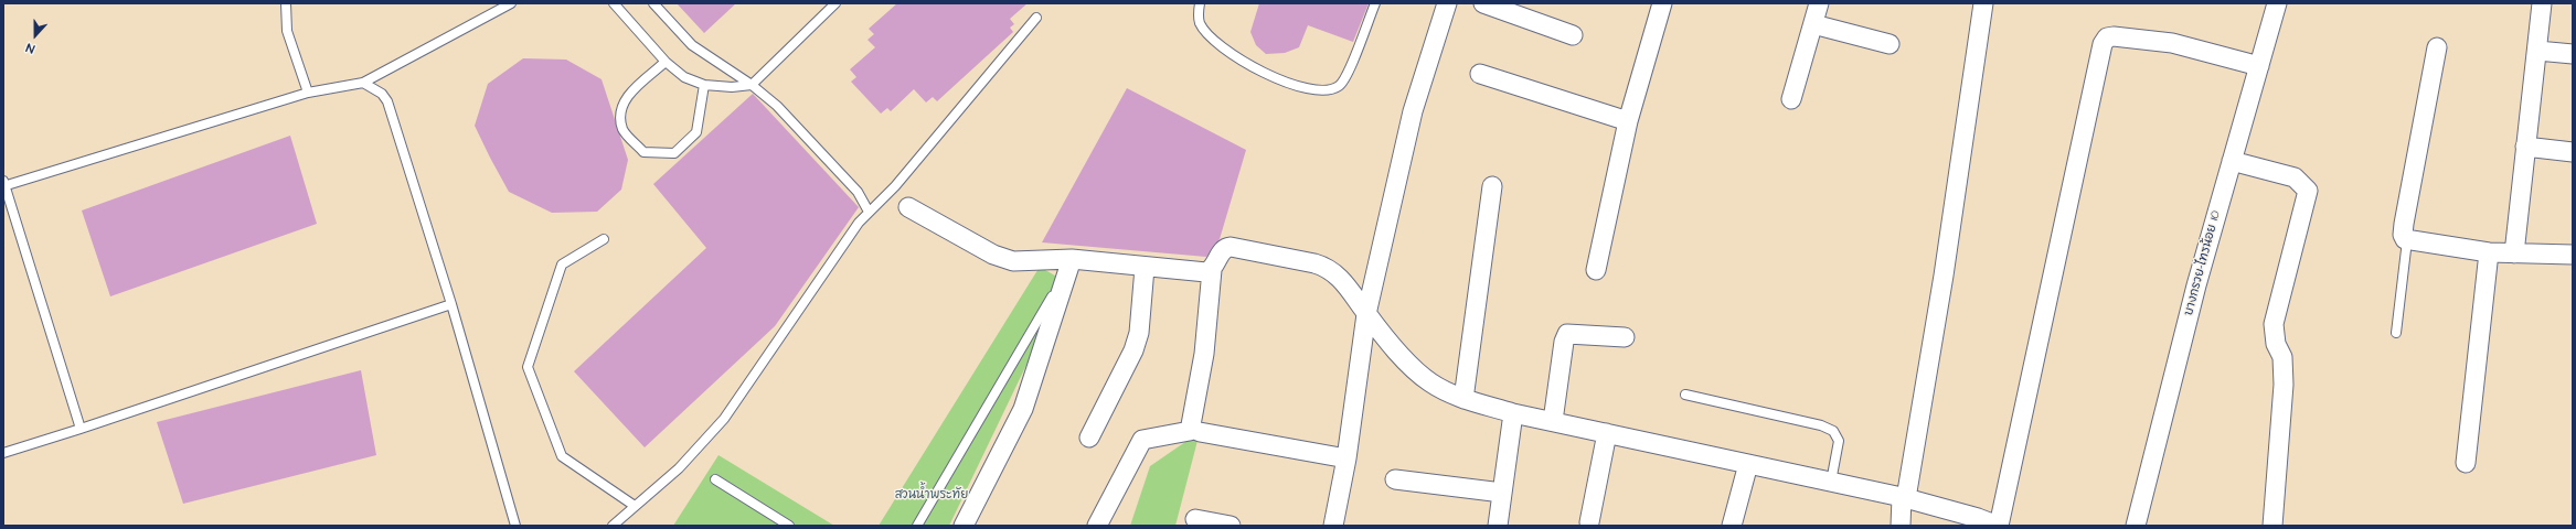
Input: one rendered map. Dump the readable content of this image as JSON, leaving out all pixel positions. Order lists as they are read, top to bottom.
{
  "streets": {
    "street": ["บางกรวย-ไทรน้อย 10"]
  },
  "parks": ["สวนน้ำพระทัย"],
  "north": "bottom"
}
